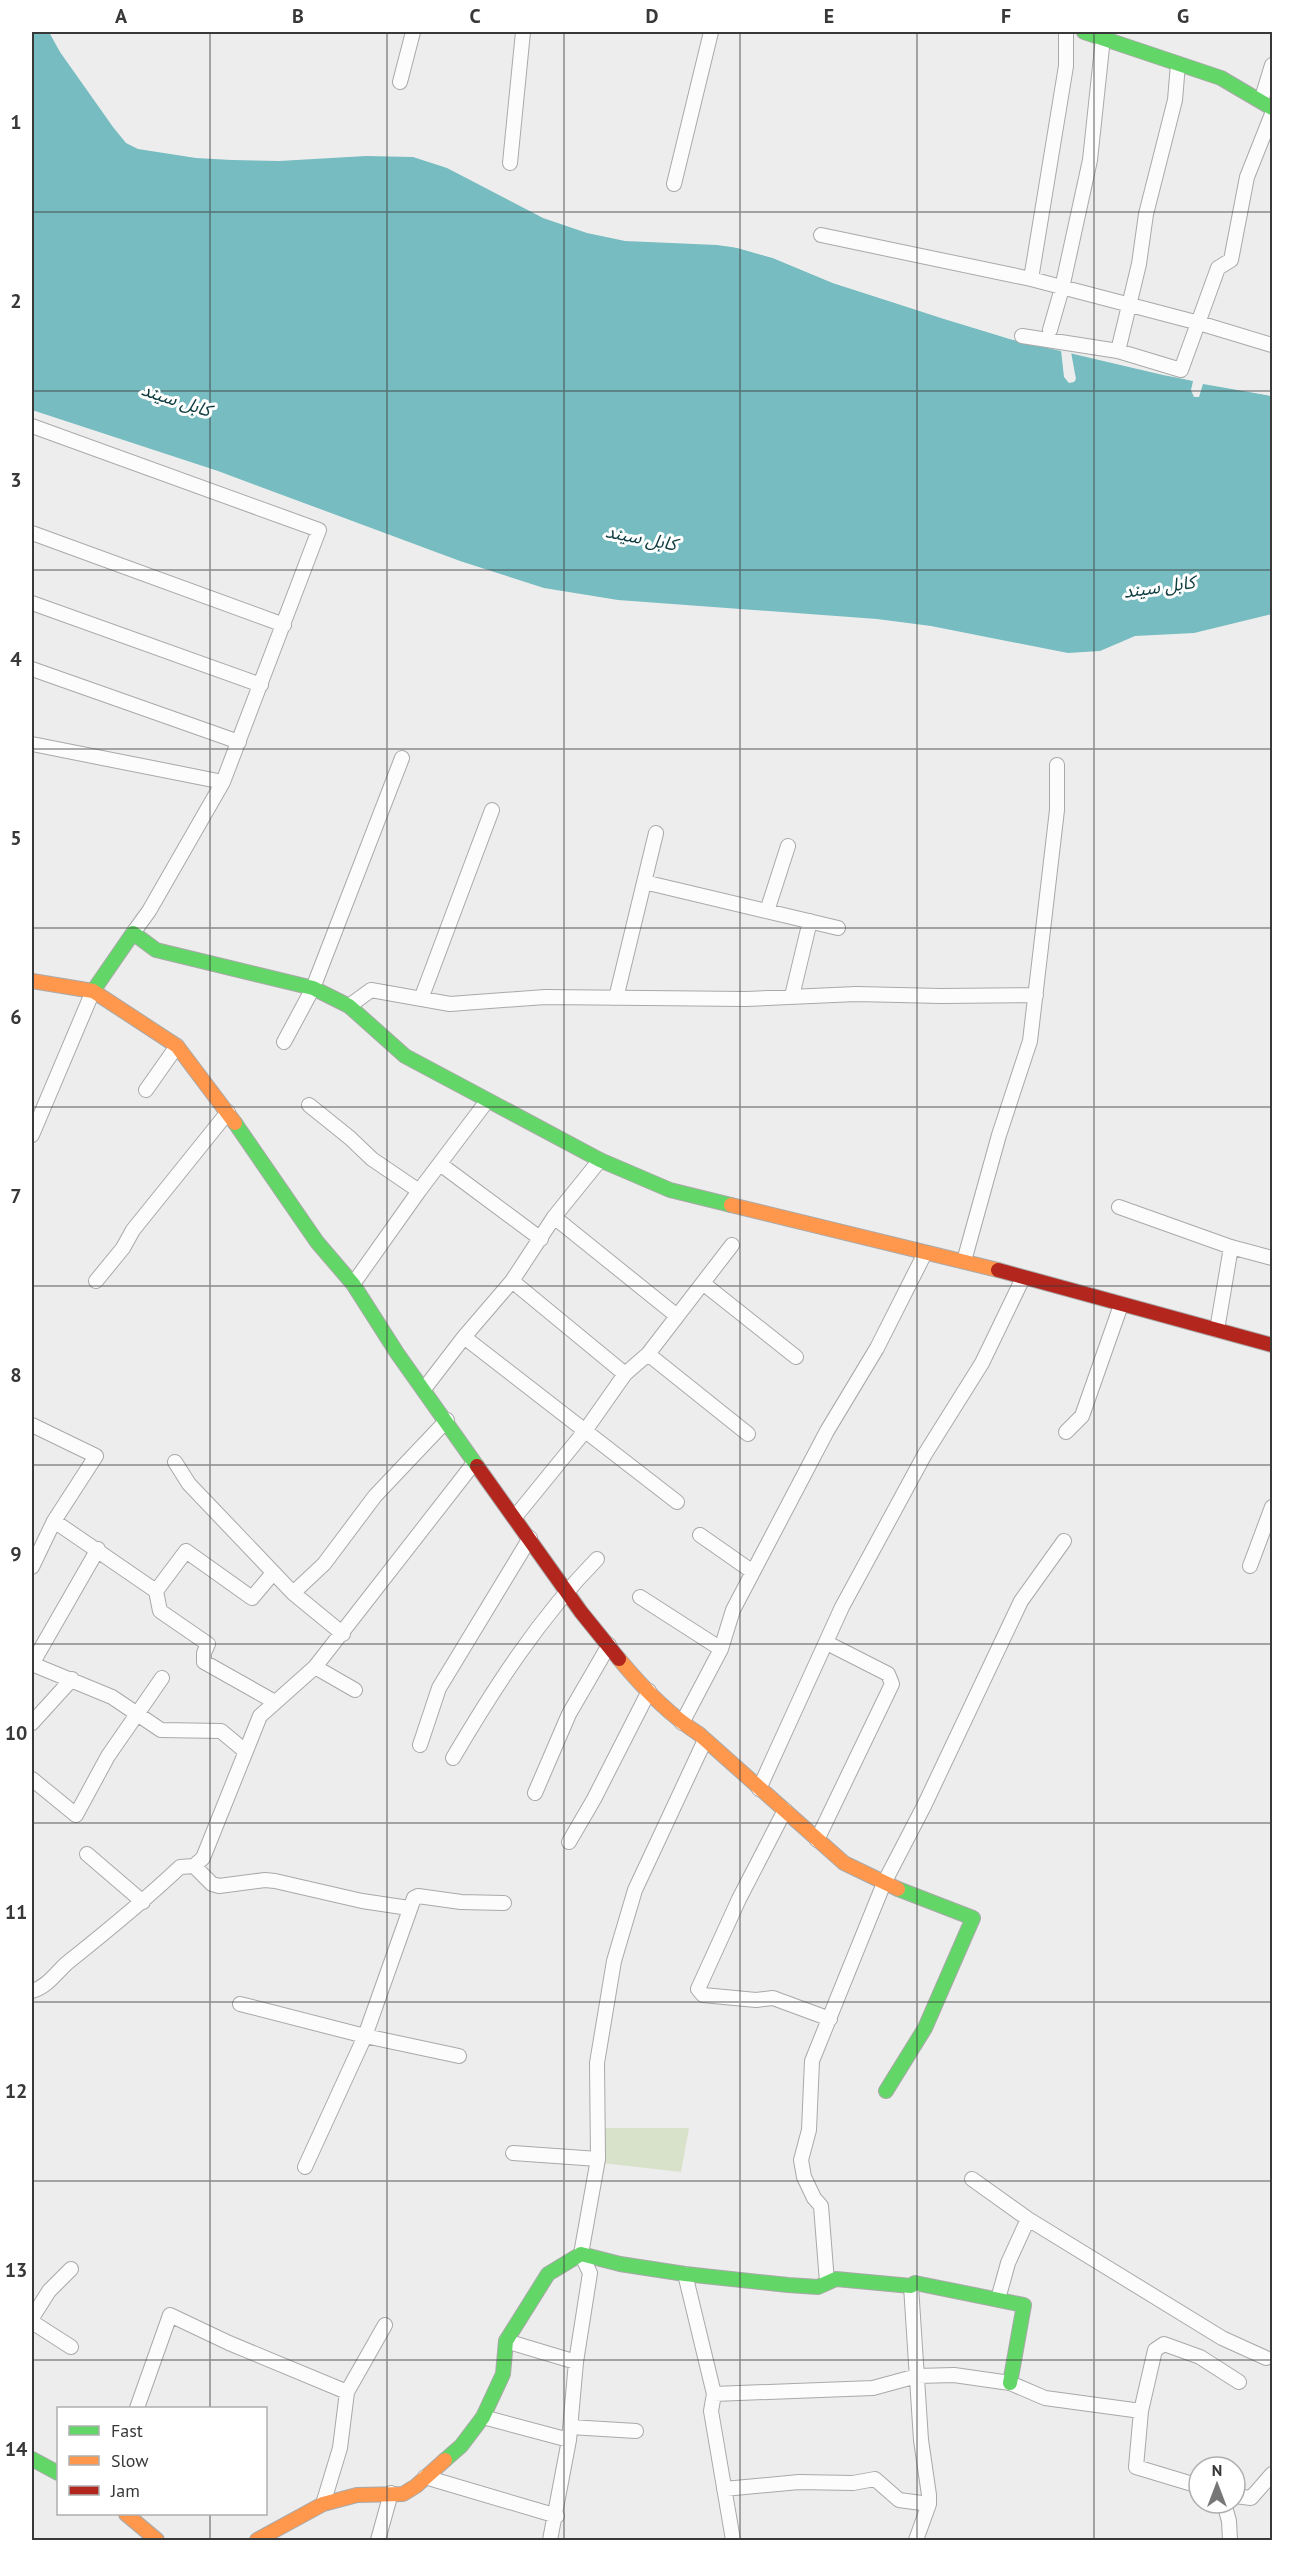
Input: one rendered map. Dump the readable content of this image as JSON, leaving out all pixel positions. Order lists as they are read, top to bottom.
{
  "water": ["کابل سيند"],
  "legend": ["Fast", "Slow", "Jam"],
  "north": "top",
  "grid": {
    "columns": [
      "A",
      "B",
      "C",
      "D",
      "E",
      "F",
      "G"
    ],
    "rows": [
      "1",
      "2",
      "3",
      "4",
      "5",
      "6",
      "7",
      "8",
      "9",
      "10",
      "11",
      "12",
      "13",
      "14"
    ]
  }
}
